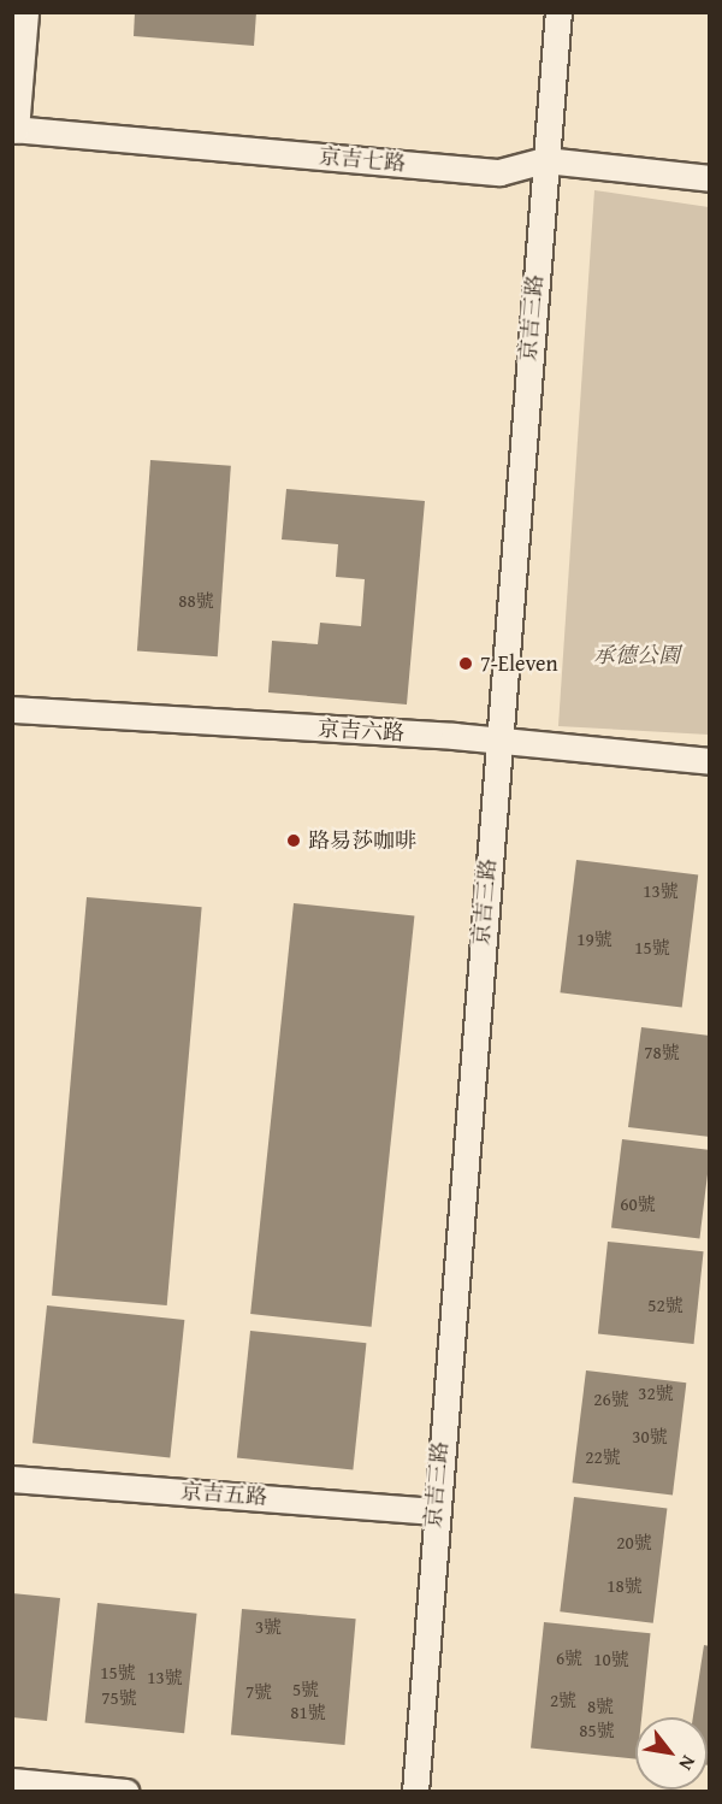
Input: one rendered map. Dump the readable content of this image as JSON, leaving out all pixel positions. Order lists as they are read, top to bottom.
{
  "streets": {
    "street": [
      "京吉七路",
      "京吉三路",
      "京吉六路",
      "京吉五路"
    ]
  },
  "crossings": [
    ["京吉七路", "京吉三路"],
    ["京吉三路", "京吉六路"],
    ["京吉三路", "京吉五路"]
  ],
  "parks": ["承德公園"],
  "places": ["7-Eleven", "路易莎咖啡"],
  "house_numbers": [
    "88號",
    "13號",
    "19號",
    "15號",
    "78號",
    "60號",
    "52號",
    "32號",
    "26號",
    "30號",
    "22號",
    "20號",
    "18號",
    "3號",
    "6號",
    "10號",
    "15號",
    "13號",
    "5號",
    "7號",
    "75號",
    "2號",
    "8號",
    "81號",
    "85號"
  ],
  "north": "bottom right"
}
